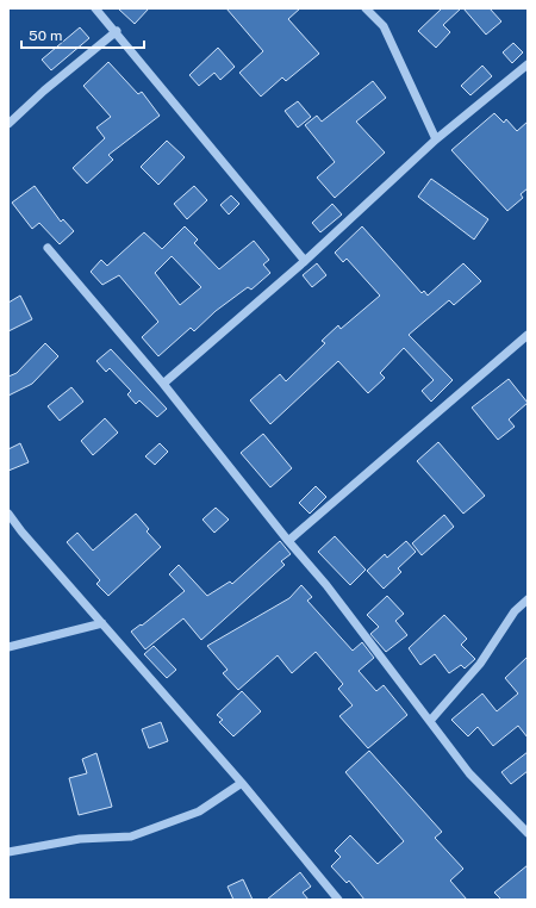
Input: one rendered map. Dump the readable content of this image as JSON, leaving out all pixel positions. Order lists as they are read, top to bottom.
{
  "scale_bar": "50 m"
}
